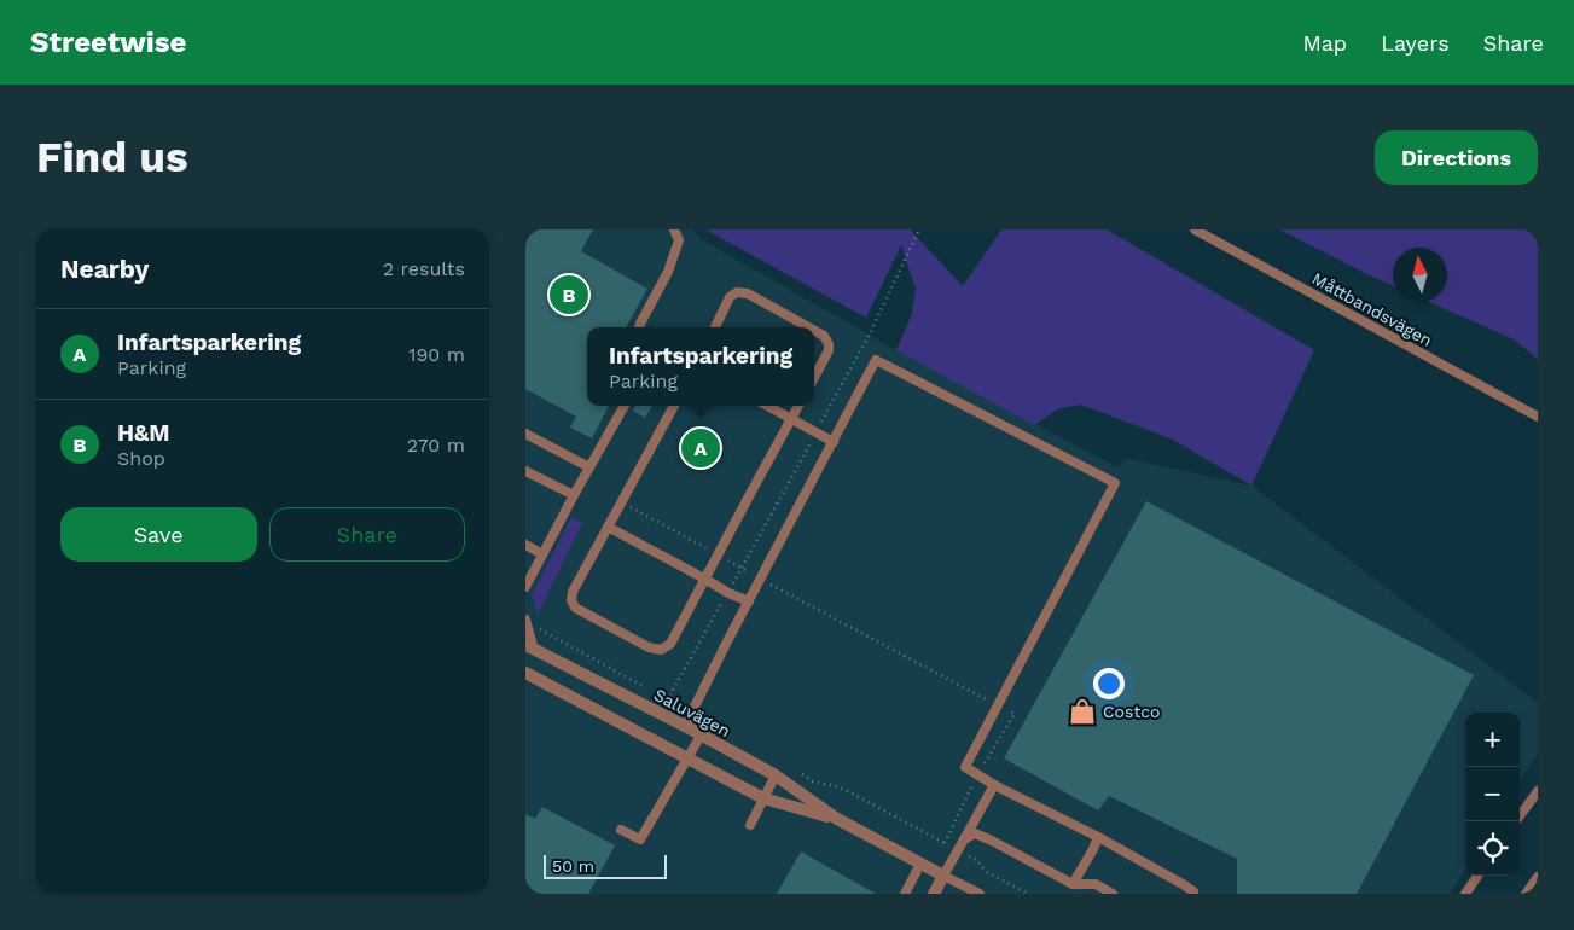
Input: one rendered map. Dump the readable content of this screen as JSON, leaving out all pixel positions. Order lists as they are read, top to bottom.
{
  "streets": {
    "street": ["Saluvägen"],
    "lane": ["Måttbandsvägen"]
  },
  "places": {
    "shop": ["Costco"]
  },
  "scale_bar": "50 m",
  "north": "top",
  "page": {
    "header": "Streetwise",
    "nav": ["Map", "Layers", "Share"],
    "buttons": [
      "Directions",
      ["Save", "Share"]
    ],
    "title": "Find us",
    "heading": ["Nearby", "2 results"],
    "pins": ["B", "A"],
    "list": [
      {
        "mark": "A",
        "name": "Infartsparkering",
        "note": "Parking",
        "value": "190 m"
      },
      {
        "mark": "B",
        "name": "H&M",
        "note": "Shop",
        "value": "270 m"
      }
    ],
    "popup": ["Infartsparkering", "Parking"],
    "map_buttons": ["+", "−"],
    "scale": "50 m"
  }
}
